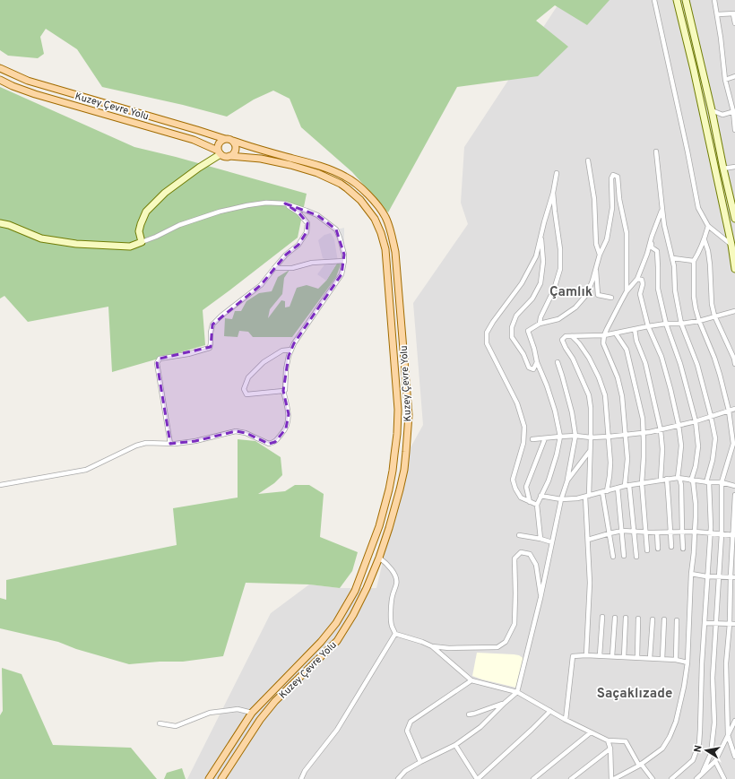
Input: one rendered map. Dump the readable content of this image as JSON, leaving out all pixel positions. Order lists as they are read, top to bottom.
{
  "streets": {
    "main road": ["Kuzey Çevre Yolu"]
  },
  "districts": ["Çamlık", "Saçaklızade"],
  "north": "left"
}
